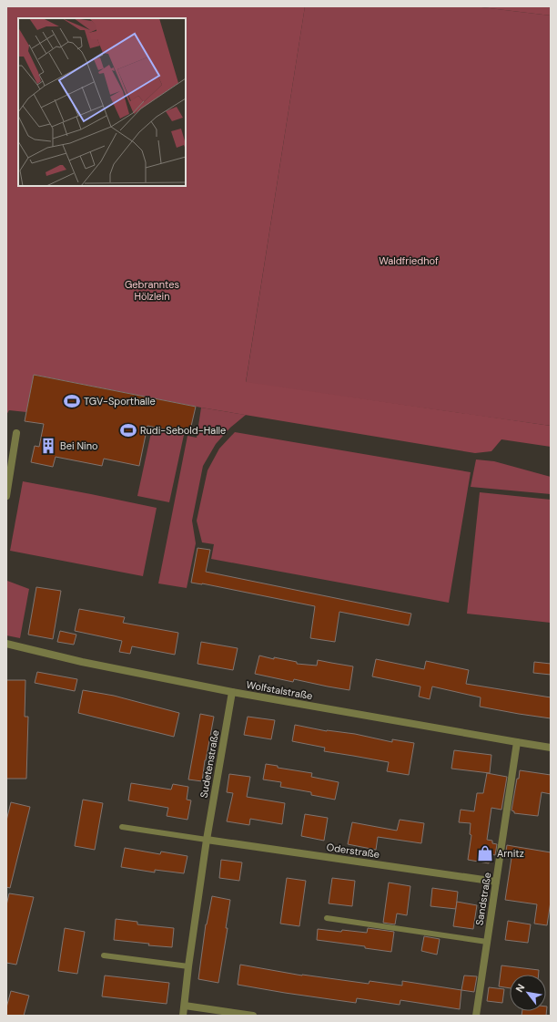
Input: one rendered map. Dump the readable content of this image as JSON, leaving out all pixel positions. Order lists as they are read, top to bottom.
{
  "streets": {
    "street": [
      "Wolfstalstraße",
      "Sudetenstraße",
      "Oderstraße",
      "Sandstraße"
    ]
  },
  "crossings": [
    ["Wolfstalstraße", "Sudetenstraße"],
    ["Wolfstalstraße", "Sandstraße"],
    ["Sudetenstraße", "Oderstraße"],
    ["Oderstraße", "Sandstraße"]
  ],
  "parks": ["Waldfriedhof", "Gebranntes Hölzlein"],
  "places": {
    "sports": ["TGV-Sporthalle", "Rudi-Sebold-Halle"],
    "building": ["Bei Nino"],
    "shop": ["Arnitz"]
  },
  "north": "top left"
}
